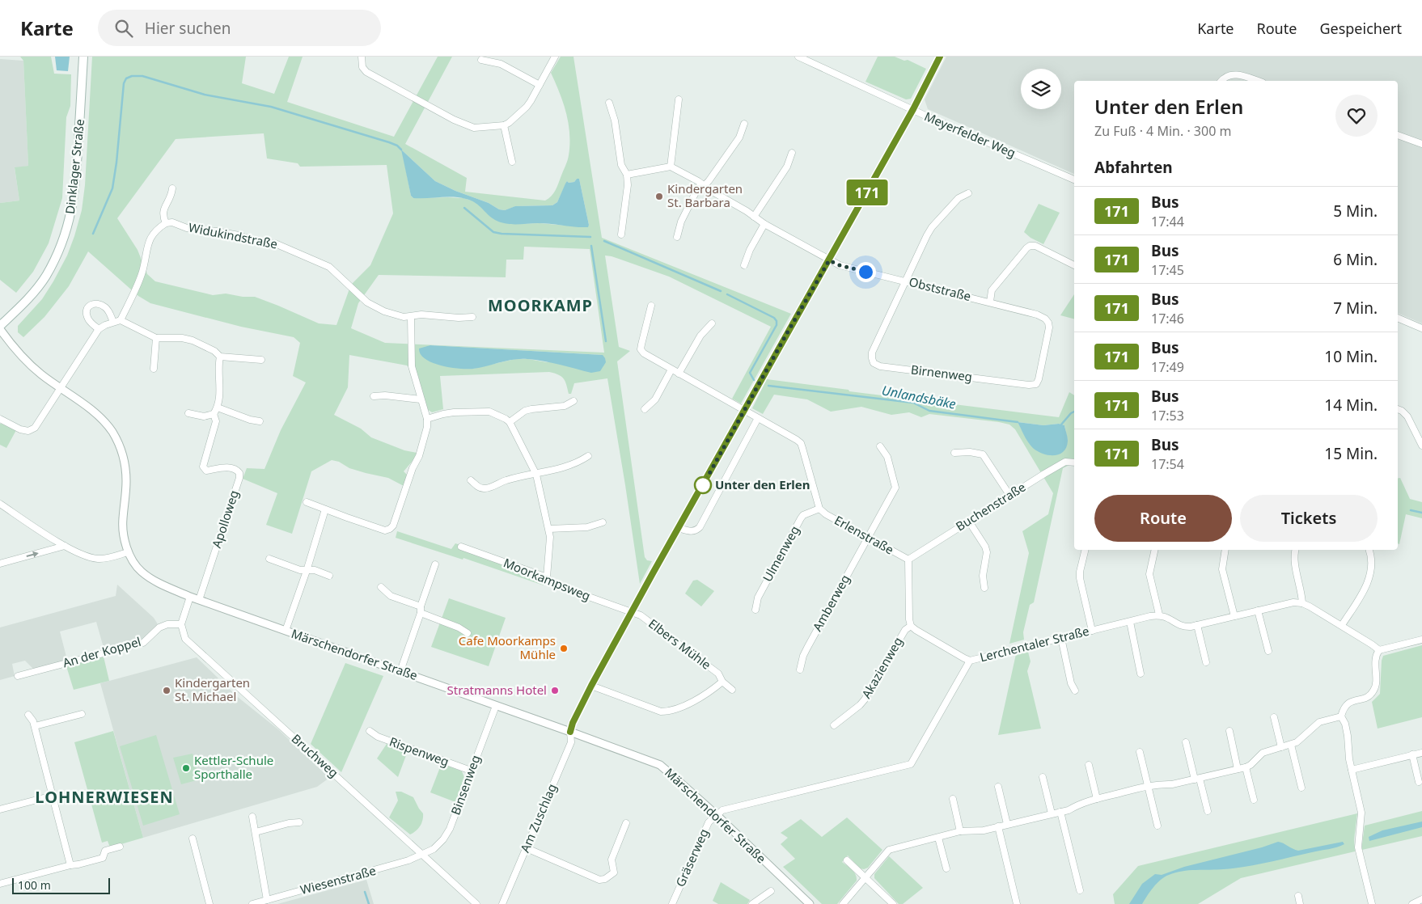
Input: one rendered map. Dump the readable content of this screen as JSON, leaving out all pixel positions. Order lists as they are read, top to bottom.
{
  "streets": {
    "main road": ["Dinklager Straße"],
    "street": [
      "Meyerfelder Weg",
      "Widukindstraße",
      "Obststraße",
      "Birnenweg",
      "Buchenstraße",
      "Apolloweg",
      "Erlenstraße",
      "Ulmenweg",
      "Moorkampsweg",
      "Amberweg",
      "Elbers Mühle",
      "Lerchentaler Straße",
      "An der Koppel",
      "Märschendorfer Straße",
      "Akazienweg",
      "Rispenweg",
      "Bruchweg",
      "Binsenweg",
      "Am Zuschlag",
      "Gräserweg",
      "Wiesenstraße"
    ]
  },
  "crossings": [
    ["Meyerfelder Weg", "Am Zuschlag"],
    ["Obststraße", "Birnenweg"],
    ["Obststraße", "Am Zuschlag"],
    ["Buchenstraße", "Erlenstraße"],
    ["Apolloweg", "Märschendorfer Straße"],
    ["Erlenstraße", "Ulmenweg"],
    ["Erlenstraße", "Amberweg"],
    ["Erlenstraße", "Akazienweg"],
    ["Moorkampsweg", "Elbers Mühle"],
    ["Moorkampsweg", "Am Zuschlag"],
    ["Elbers Mühle", "Am Zuschlag"],
    ["Lerchentaler Straße", "Märschendorfer Straße"],
    ["Lerchentaler Straße", "Gräserweg"],
    ["An der Koppel", "Bruchweg"],
    ["Märschendorfer Straße", "Binsenweg"],
    ["Märschendorfer Straße", "Am Zuschlag"],
    ["Märschendorfer Straße", "Gräserweg"],
    ["Rispenweg", "Binsenweg"],
    ["Bruchweg", "Binsenweg"],
    ["Bruchweg", "Wiesenstraße"],
    ["Binsenweg", "Wiesenstraße"]
  ],
  "districts": ["MOORKAMP", "LOHNERWIESEN"],
  "water": ["Unlandsbäke"],
  "places": [
    "Kindergarten St. Barbara",
    "Unter den Erlen",
    "Cafe Moorkamps Mühle",
    "Kindergarten St. Michael",
    "Stratmanns Hotel",
    "Kettler-Schule Sporthalle"
  ],
  "lines": ["bus line 171"],
  "scale_bar": "100 m",
  "page": {
    "header": "Karte",
    "search": "Hier suchen",
    "nav": ["Karte", "Route", "Gespeichert"],
    "on_map": "171",
    "heading": [
      ["Unter den Erlen", "Zu Fuß · 4 Min. · 300 m"],
      "Abfahrten"
    ],
    "list": [
      {
        "mark": "171",
        "name": "Bus",
        "note": "17:44",
        "value": "5 Min."
      },
      {
        "mark": "171",
        "name": "Bus",
        "note": "17:45",
        "value": "6 Min."
      },
      {
        "mark": "171",
        "name": "Bus",
        "note": "17:46",
        "value": "7 Min."
      },
      {
        "mark": "171",
        "name": "Bus",
        "note": "17:49",
        "value": "10 Min."
      },
      {
        "mark": "171",
        "name": "Bus",
        "note": "17:53",
        "value": "14 Min."
      },
      {
        "mark": "171",
        "name": "Bus",
        "note": "17:54",
        "value": "15 Min."
      }
    ],
    "buttons": ["Route", "Tickets"],
    "scale": "100 m"
  }
}
